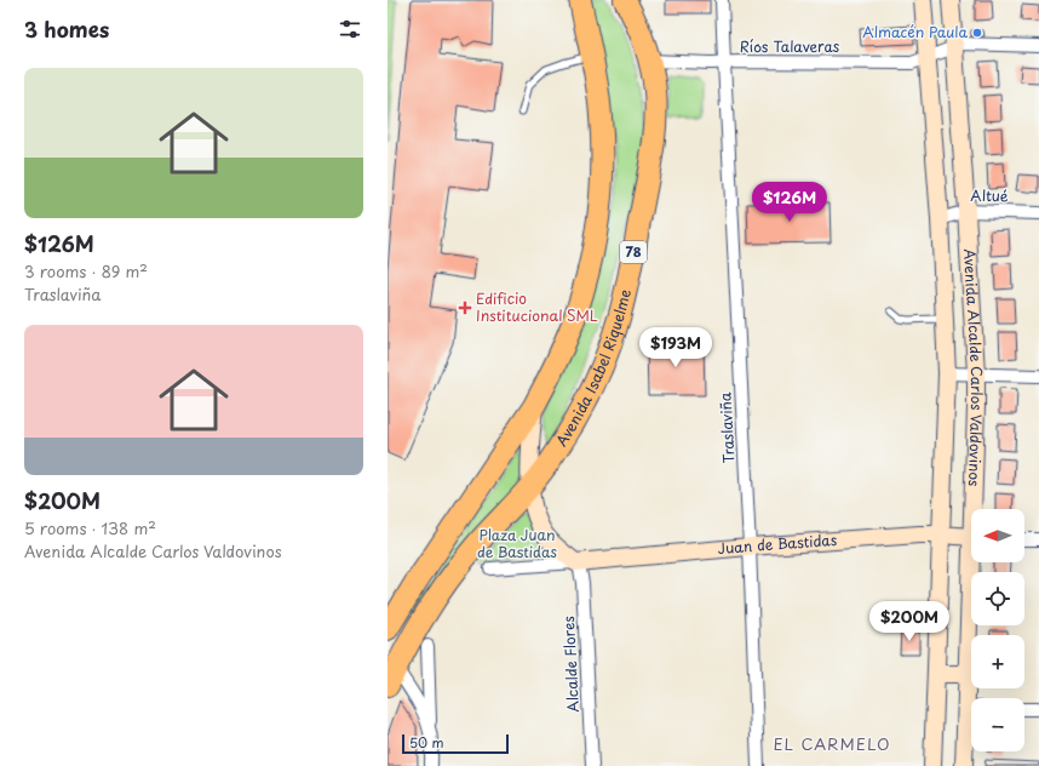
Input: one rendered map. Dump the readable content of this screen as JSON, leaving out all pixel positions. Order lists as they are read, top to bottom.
{
  "streets": {
    "highway": ["78", "Avenida Isabel Riquelme"],
    "main road": ["Avenida Alcalde Carlos Valdovinos", "Juan de Bastidas"],
    "street": [
      "Ríos Talaveras",
      "Altué",
      "Traslaviña",
      "Alcalde Flores"
    ]
  },
  "crossings": [
    ["Ríos Talaveras", "Avenida Isabel Riquelme"],
    ["Ríos Talaveras", "Avenida Alcalde Carlos Valdovinos"],
    ["Ríos Talaveras", "Traslaviña"],
    ["Altué", "Avenida Alcalde Carlos Valdovinos"],
    ["Avenida Alcalde Carlos Valdovinos", "Juan de Bastidas"],
    ["Traslaviña", "Juan de Bastidas"],
    ["Juan de Bastidas", "Alcalde Flores"]
  ],
  "districts": ["EL CARMELO"],
  "parks": ["Plaza Juan de Bastidas"],
  "places": {
    "other": ["Almacén Paula"],
    "health": ["Edificio Institucional SML"]
  },
  "scale_bar": "50 m",
  "north": "left",
  "page": {
    "heading": "3 homes",
    "list": [
      {
        "name": "$126M",
        "note": "3 rooms · 89 m² · Traslaviña"
      },
      {
        "name": "$200M",
        "note": "5 rooms · 138 m² · Avenida Alcalde Carlos Valdovinos"
      }
    ],
    "price": ["$126M", "$193M", "$200M"],
    "map_buttons": ["+", "−"],
    "scale": "50 m"
  }
}
